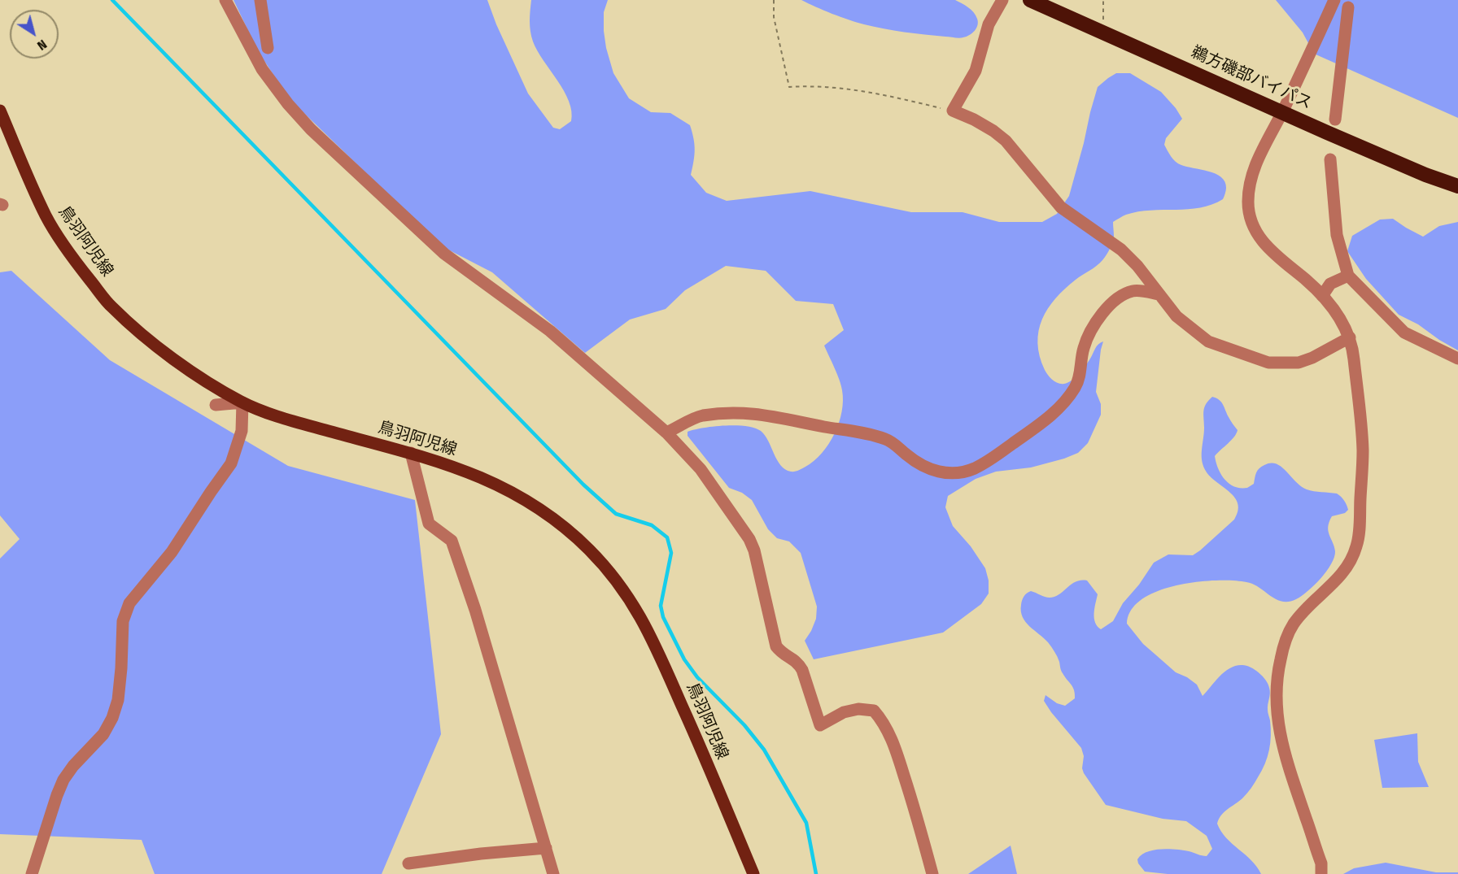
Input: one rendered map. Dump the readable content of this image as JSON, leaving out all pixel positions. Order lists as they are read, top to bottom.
{
  "streets": {
    "highway": ["鵜方磯部バイパス"],
    "main road": ["鳥羽阿児線"]
  },
  "north": "bottom right"
}
